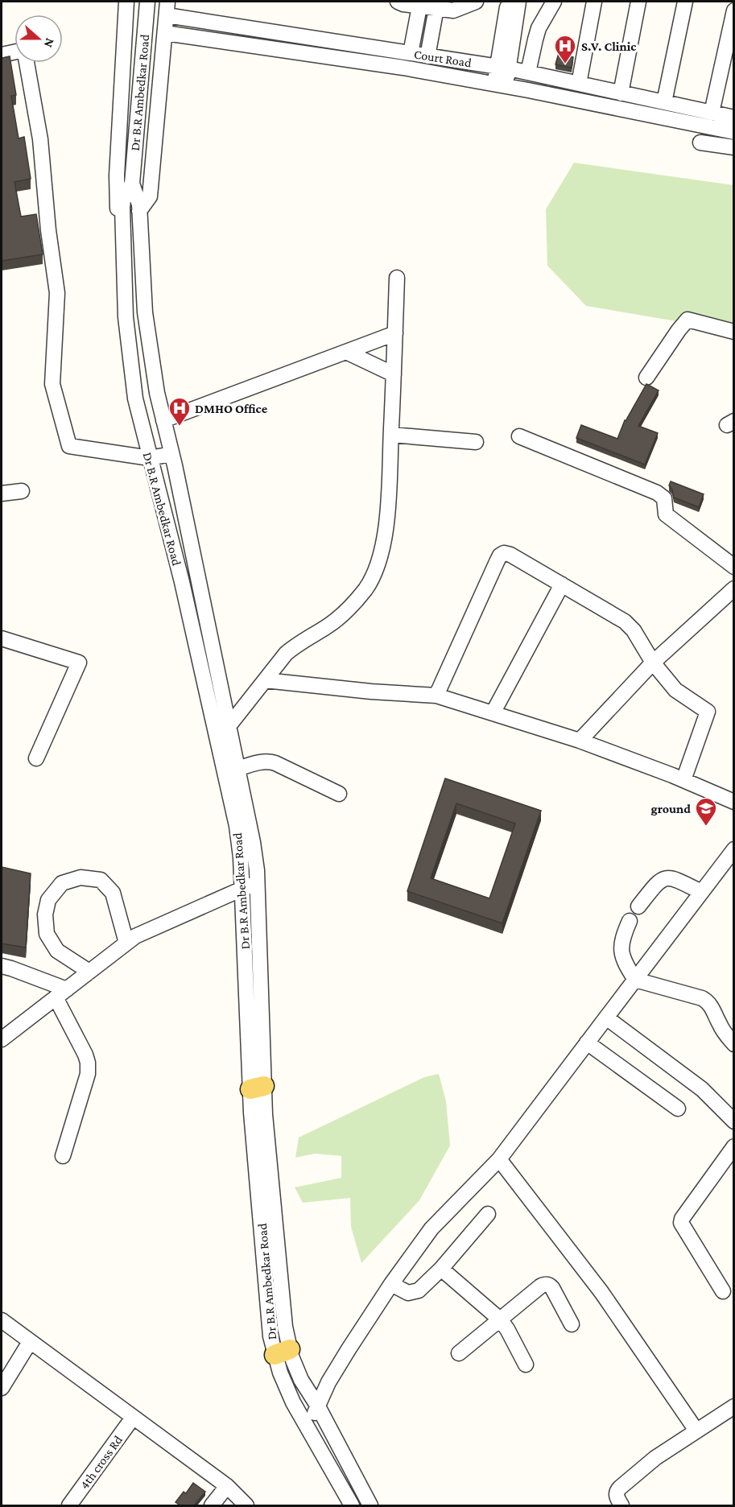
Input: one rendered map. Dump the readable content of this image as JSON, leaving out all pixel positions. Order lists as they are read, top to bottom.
{
  "streets": {
    "street": ["Court Road", "Dr B.R Ambedkar Road", "4th cross Rd"]
  },
  "crossings": [
    ["Court Road", "Dr B.R Ambedkar Road"]
  ],
  "places": {
    "hospital": ["S.V. Clinic", "DMHO Office"],
    "school or university": ["ground"]
  },
  "north": "right"
}
